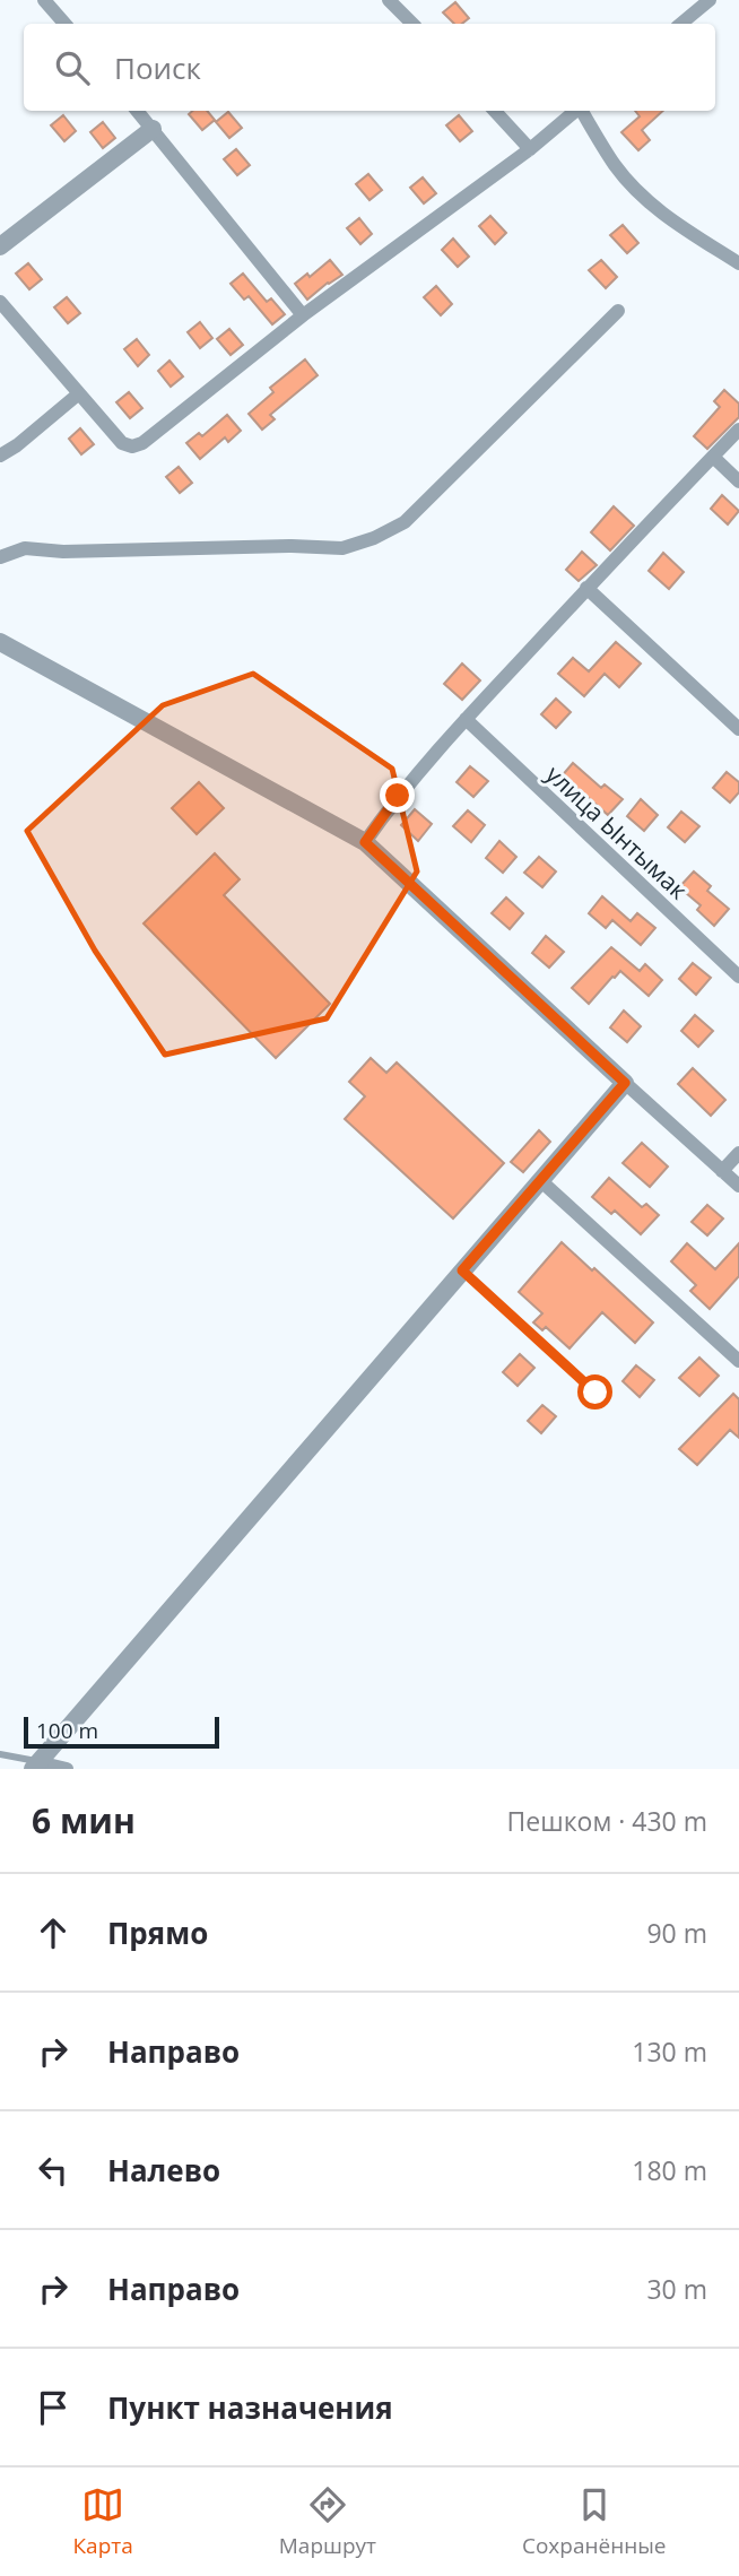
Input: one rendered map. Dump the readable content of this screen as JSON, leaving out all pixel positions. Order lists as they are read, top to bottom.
{
  "streets": {
    "street": ["улица Ынтымак"]
  },
  "scale_bar": "100 m",
  "page": {
    "search": "Поиск",
    "scale": "100 m",
    "heading": ["6 мин", "Пешком · 430 m"],
    "list": [
      ["Прямо", "90 m"],
      ["Направо", "130 m"],
      ["Налево", "180 m"],
      ["Направо", "30 m"],
      "Пункт назначения"
    ],
    "nav": ["Карта", "Маршрут", "Сохранённые"]
  }
}
